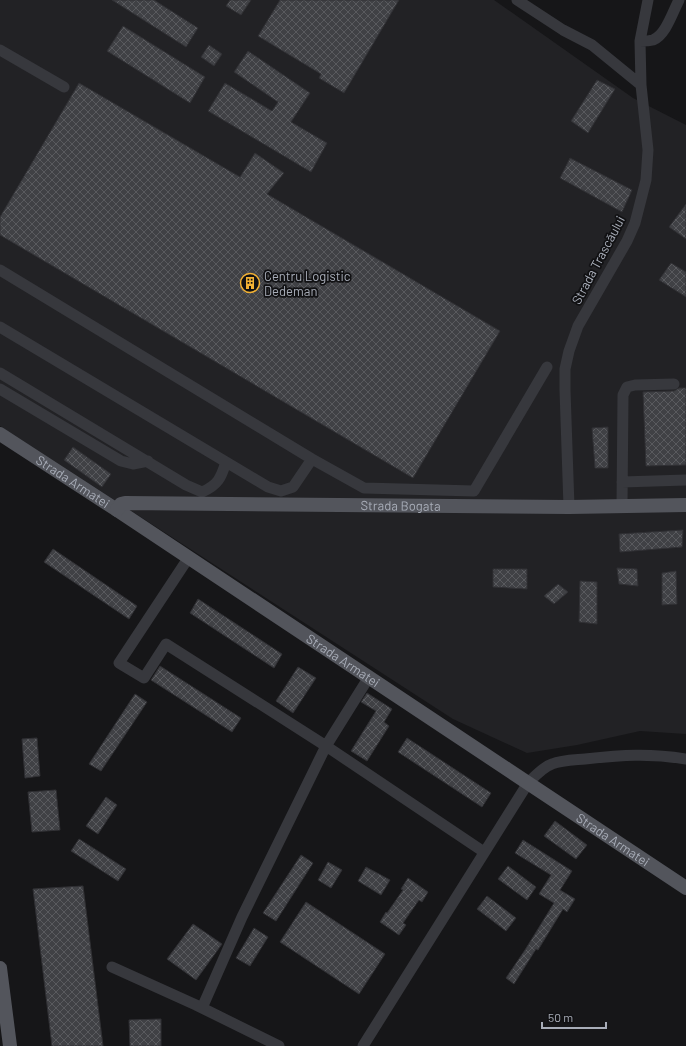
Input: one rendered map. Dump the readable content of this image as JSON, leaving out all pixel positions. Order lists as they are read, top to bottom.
{
  "streets": {
    "main road": ["Strada Armatei", "Strada Bogata"],
    "street": ["Strada Trascăului"]
  },
  "crossings": [
    ["Strada Trascăului", "Strada Bogata"],
    ["Strada Armatei", "Strada Bogata"]
  ],
  "places": {
    "building": ["Centru Logistic Dedeman"]
  },
  "scale_bar": "50 m"
}
